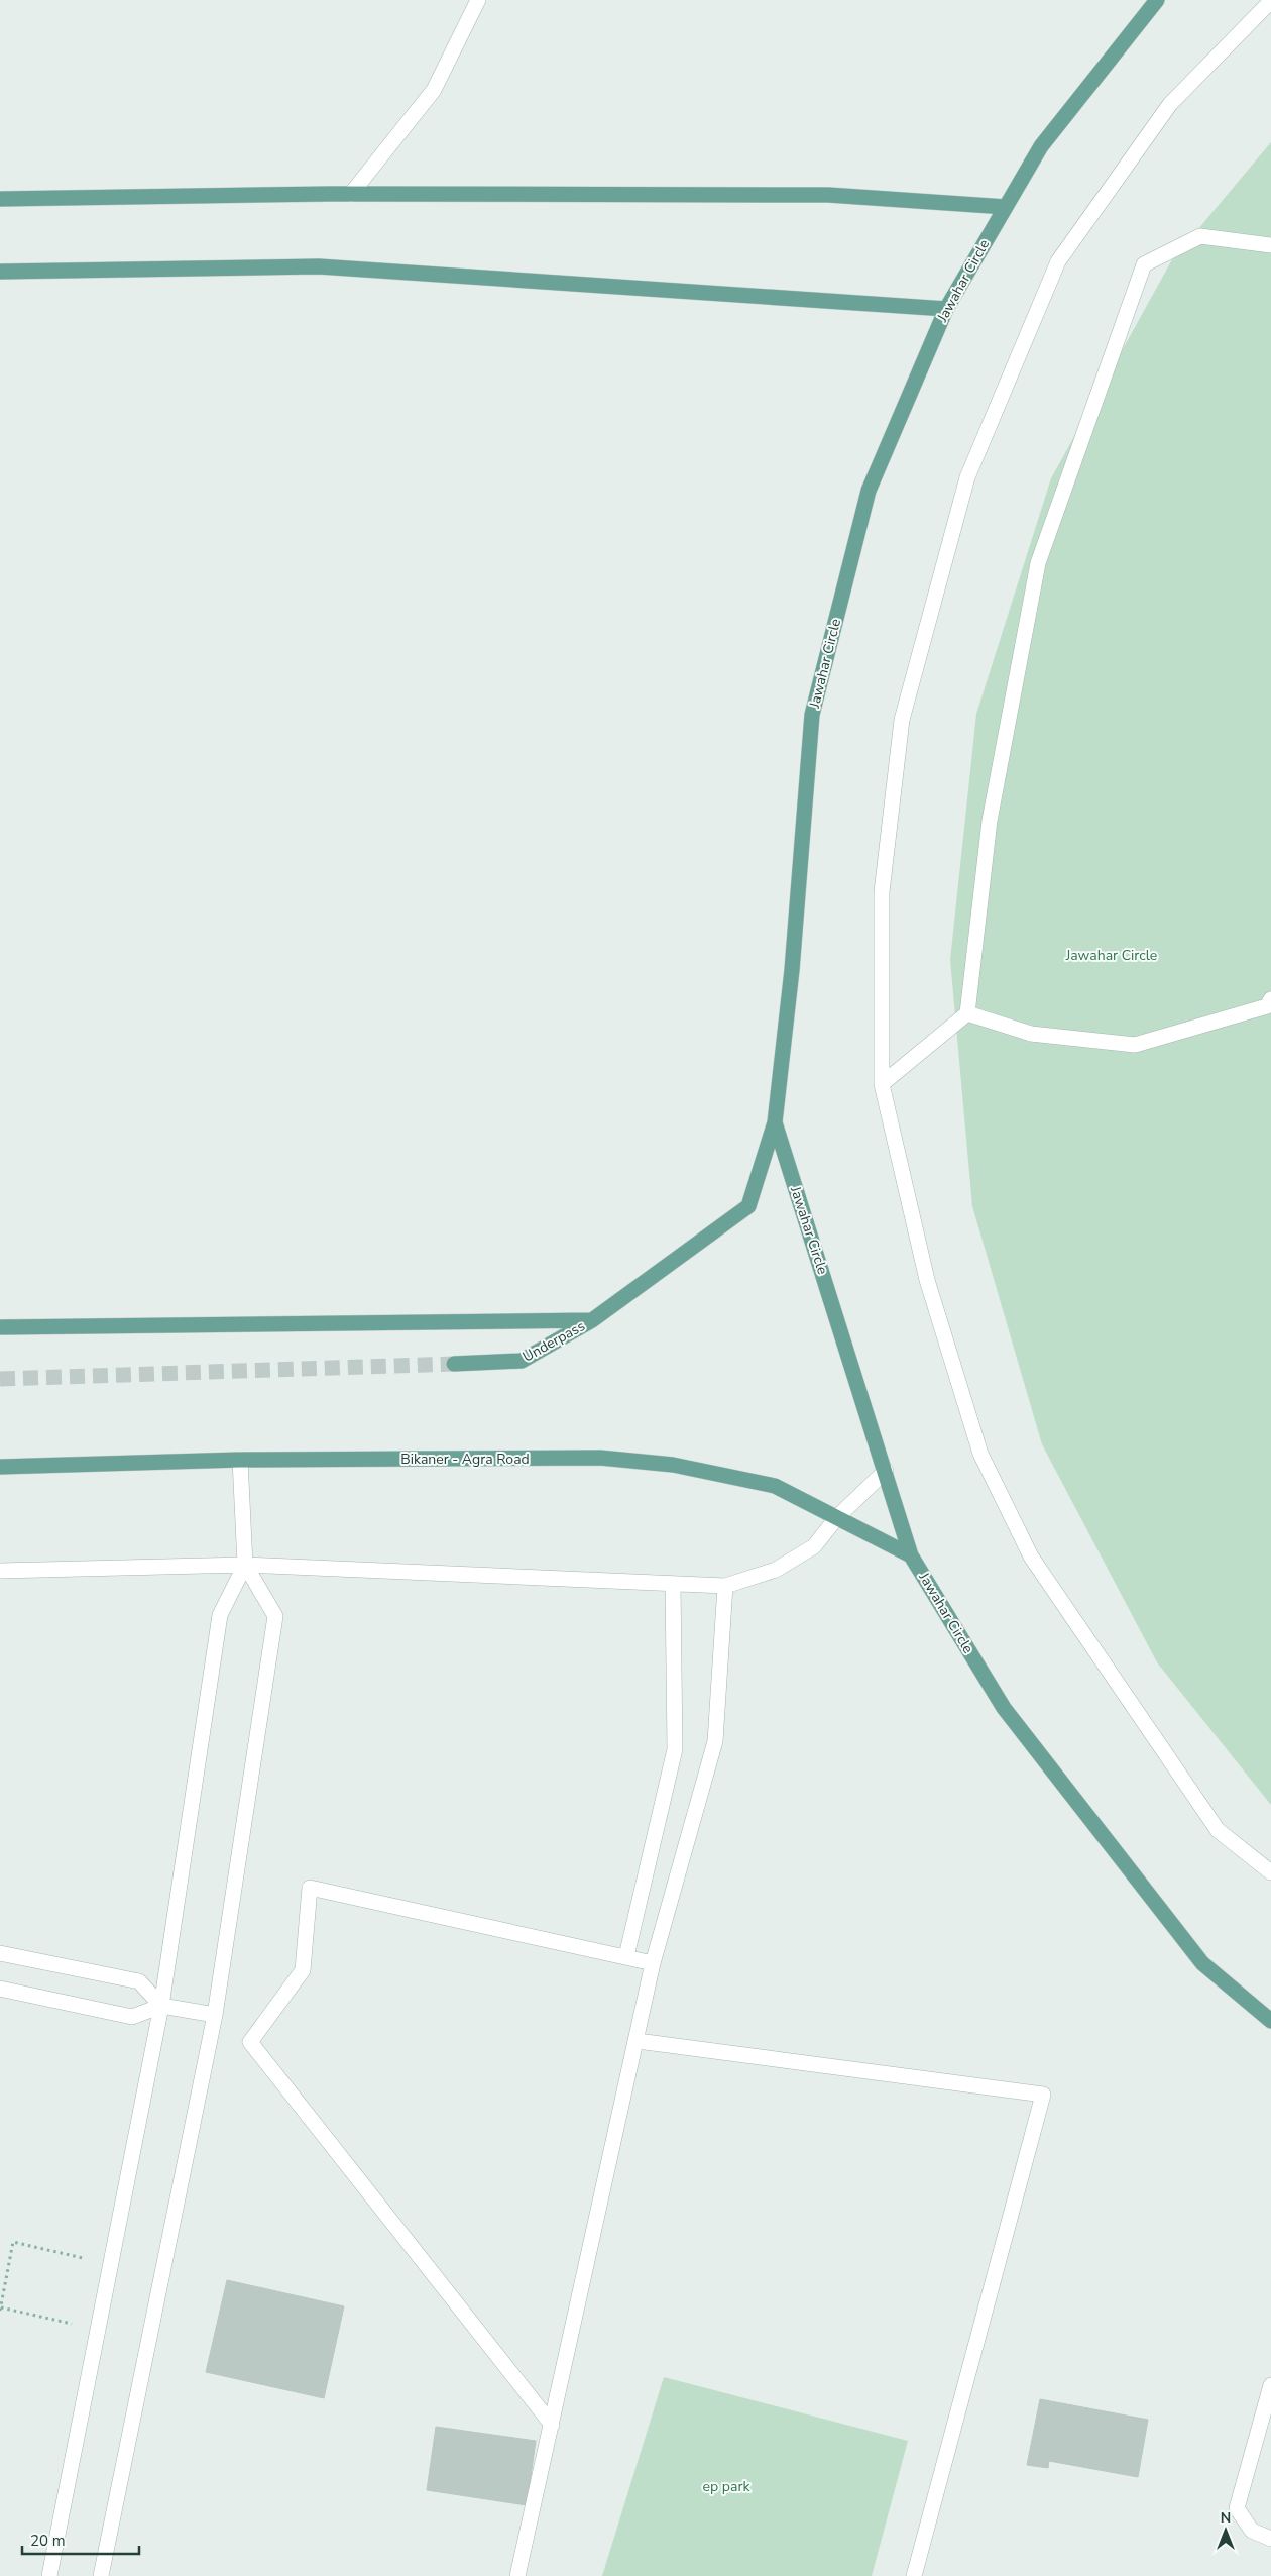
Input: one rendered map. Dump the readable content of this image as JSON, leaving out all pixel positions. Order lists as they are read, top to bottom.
{
  "streets": {
    "main road": ["Jawahar Circle", "Underpass", "Bikaner - Agra Road"]
  },
  "crossings": [
    ["Jawahar Circle", "Bikaner - Agra Road"]
  ],
  "parks": ["Jawahar Circle", "ep park"],
  "scale_bar": "20 m",
  "north": "top"
}
